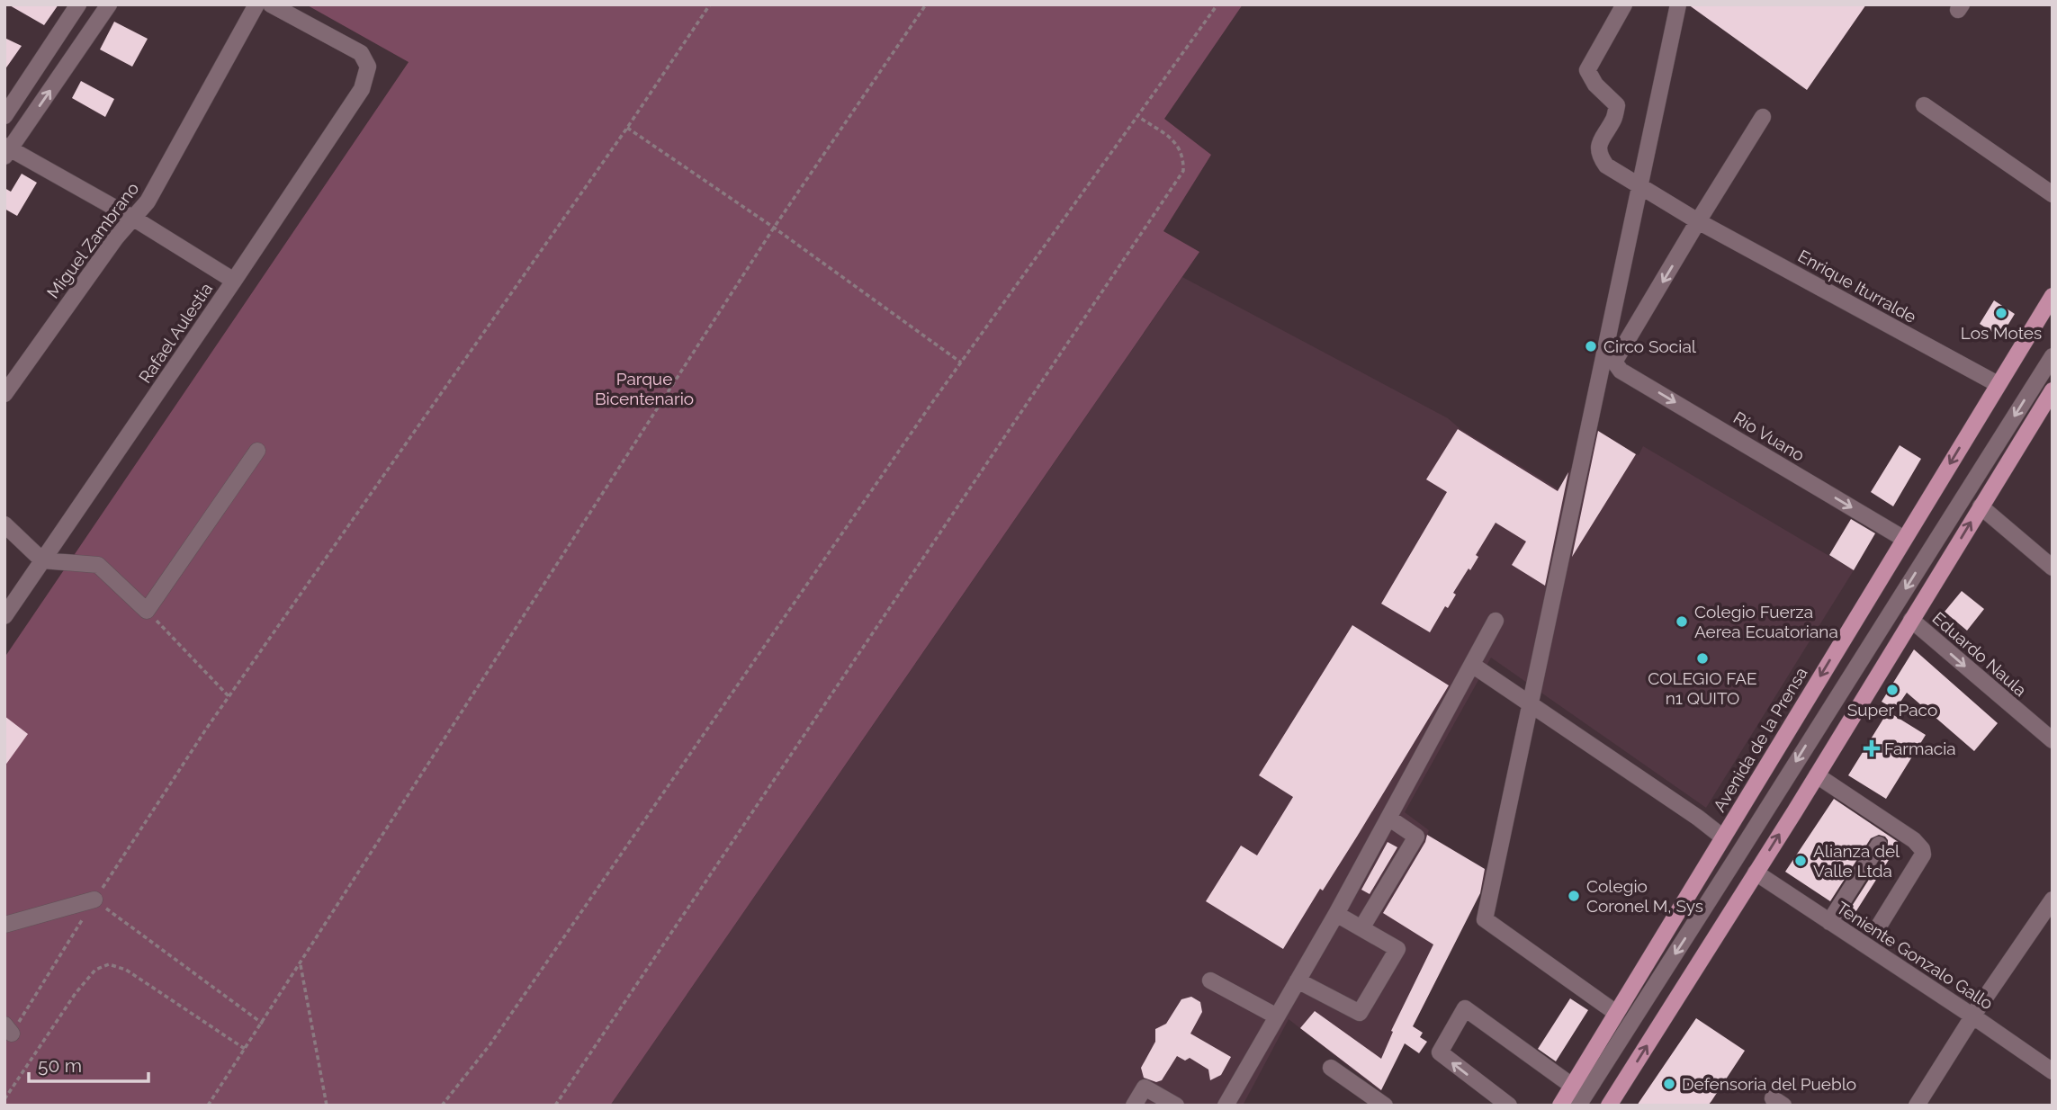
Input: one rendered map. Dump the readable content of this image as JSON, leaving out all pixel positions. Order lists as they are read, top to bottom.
{
  "streets": {
    "main road": ["Avenida de la Prensa"],
    "street": [
      "Miguel Zambrano",
      "Enrique Iturralde",
      "Rafael Aulestia",
      "Río Vuano",
      "Eduardo Naula",
      "Teniente Gonzalo Gallo"
    ]
  },
  "crossings": [
    ["Enrique Iturralde", "Río Vuano"],
    ["Enrique Iturralde", "Avenida de la Prensa"],
    ["Río Vuano", "Avenida de la Prensa"]
  ],
  "parks": ["Parque Bicentenario"],
  "places": {
    "other": [
      "Los Motes",
      "Circo Social",
      "Colegio Fuerza Aerea Ecuatoriana",
      "COLEGIO FAE n1 QUITO",
      "Super Paco",
      "Alianza del Valle Ltda",
      "Colegio Coronel M, Sys",
      "Defensoria del Pueblo"
    ],
    "health": ["Farmacia"]
  },
  "scale_bar": "50 m"
}
